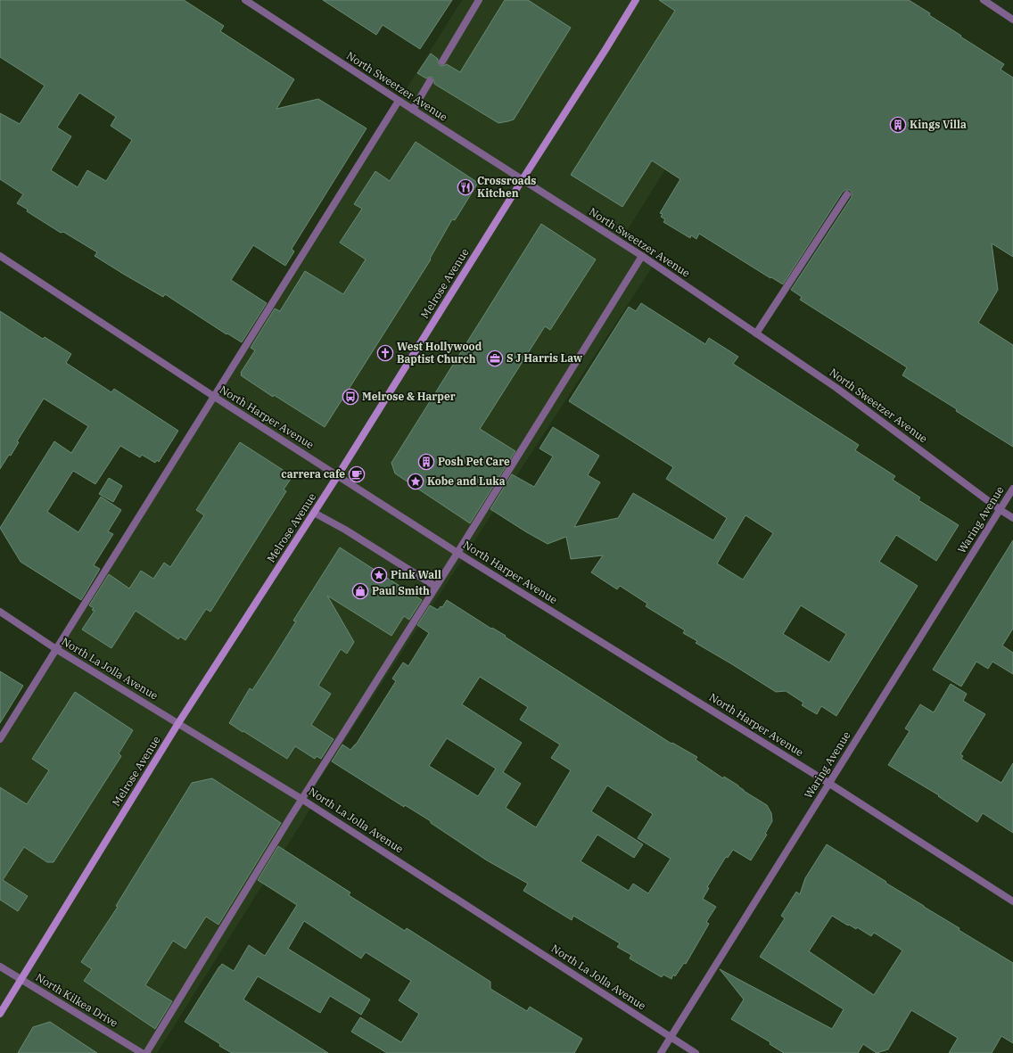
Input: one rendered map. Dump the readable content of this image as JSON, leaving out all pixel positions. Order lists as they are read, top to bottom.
{
  "streets": {
    "main road": ["Melrose Avenue"],
    "street": [
      "North Sweetzer Avenue",
      "North Harper Avenue",
      "Waring Avenue",
      "North La Jolla Avenue",
      "North Kilkea Drive"
    ]
  },
  "crossings": [
    ["North Sweetzer Avenue", "Melrose Avenue"],
    ["North Sweetzer Avenue", "Waring Avenue"],
    ["Melrose Avenue", "North Harper Avenue"],
    ["Melrose Avenue", "North La Jolla Avenue"],
    ["Melrose Avenue", "North Kilkea Drive"],
    ["North Harper Avenue", "Waring Avenue"],
    ["Waring Avenue", "North La Jolla Avenue"]
  ],
  "places": {
    "building": ["Kings Villa", "Posh Pet Care"],
    "restaurant": ["Crossroads Kitchen"],
    "church": ["West Hollywood Baptist Church"],
    "office": ["S J Harris Law"],
    "bus stop": ["Melrose & Harper"],
    "cafe": ["carrera cafe"],
    "place": ["Kobe and Luka", "Pink Wall"],
    "shop": ["Paul Smith"]
  }
}
